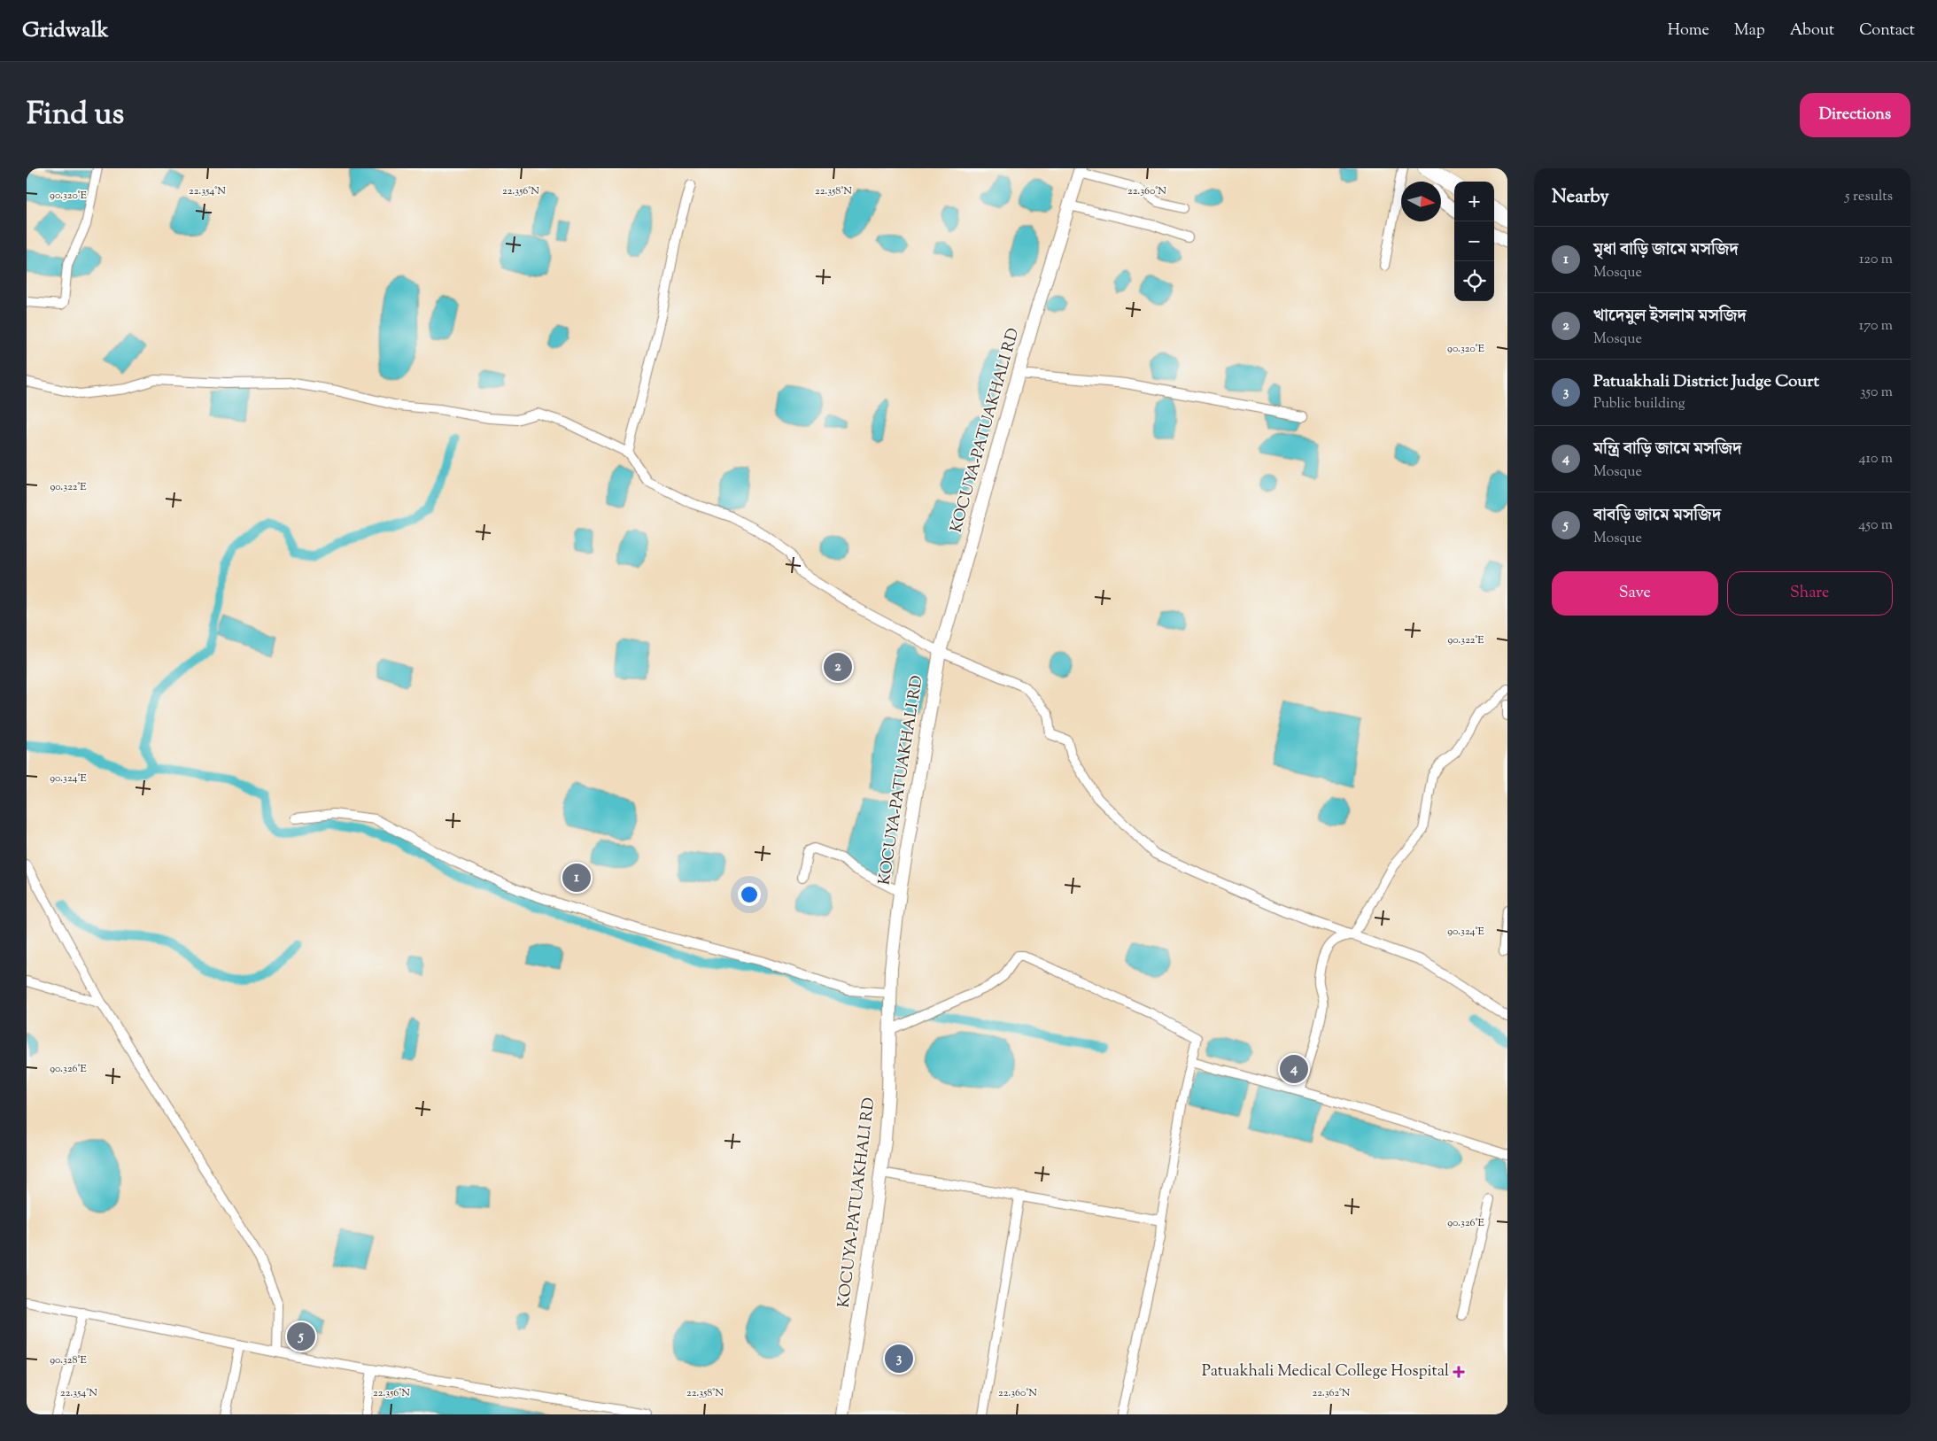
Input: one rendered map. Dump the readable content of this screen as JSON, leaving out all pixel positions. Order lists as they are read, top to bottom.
{
  "streets": {
    "main road": ["KOCUYA-PATUAKHALI RD"]
  },
  "places": {
    "health": ["Patuakhali Medical College Hospital"]
  },
  "north": "right",
  "page": {
    "header": "Gridwalk",
    "nav": [
      "Home",
      "Map",
      "About",
      "Contact"
    ],
    "title": "Find us",
    "buttons": [
      "Directions",
      ["Save", "Share"]
    ],
    "heading": ["Nearby", "5 results"],
    "map_buttons": ["+", "−"],
    "list": [
      {
        "mark": "1",
        "name": "মৃধা বাড়ি জামে মসজিদ",
        "note": "Mosque",
        "value": "120 m"
      },
      {
        "mark": "2",
        "name": "খাদেমুল ইসলাম মসজিদ",
        "note": "Mosque",
        "value": "170 m"
      },
      {
        "mark": "3",
        "name": "Patuakhali District Judge Court",
        "note": "Public building",
        "value": "350 m"
      },
      {
        "mark": "4",
        "name": "মন্ত্রি বাড়ি জামে মসজিদ",
        "note": "Mosque",
        "value": "410 m"
      },
      {
        "mark": "5",
        "name": "বাবড়ি জামে মসজিদ",
        "note": "Mosque",
        "value": "450 m"
      }
    ],
    "pins": [
      "2",
      "1",
      "4",
      "5",
      "3"
    ]
  },
  "coordinates": [
    "22.354°N",
    "22.356°N",
    "22.358°N",
    "22.360°N",
    "90.320°E",
    "90.322°E",
    "90.324°E",
    "90.326°E",
    "90.328°E",
    "22.362°N"
  ]
}
